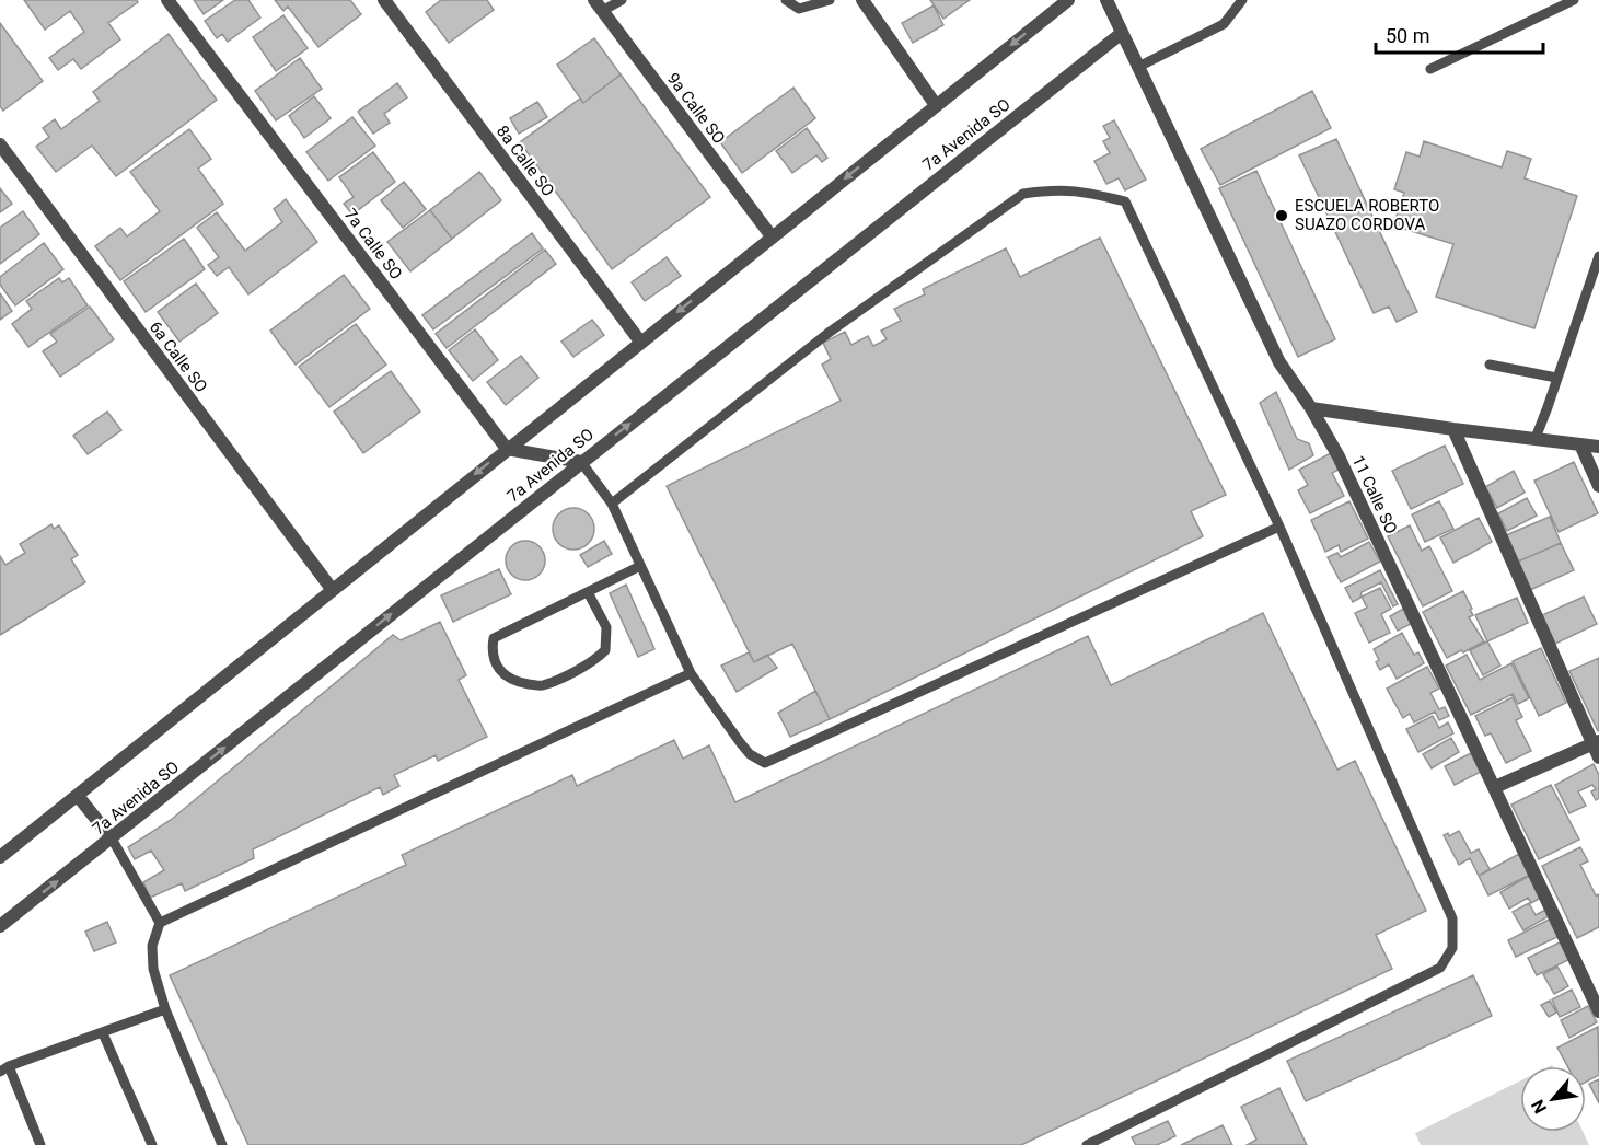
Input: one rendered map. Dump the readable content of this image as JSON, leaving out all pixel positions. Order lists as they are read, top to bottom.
{
  "streets": {
    "street": [
      "9a Calle SO",
      "7a Avenida SO",
      "8a Calle SO",
      "7a Calle SO",
      "6a Calle SO",
      "11 Calle SO"
    ]
  },
  "crossings": [
    ["7a Avenida SO", "11 Calle SO"]
  ],
  "places": ["ESCUELA ROBERTO SUAZO CORDOVA"],
  "scale_bar": "50 m",
  "north": "bottom left"
}
